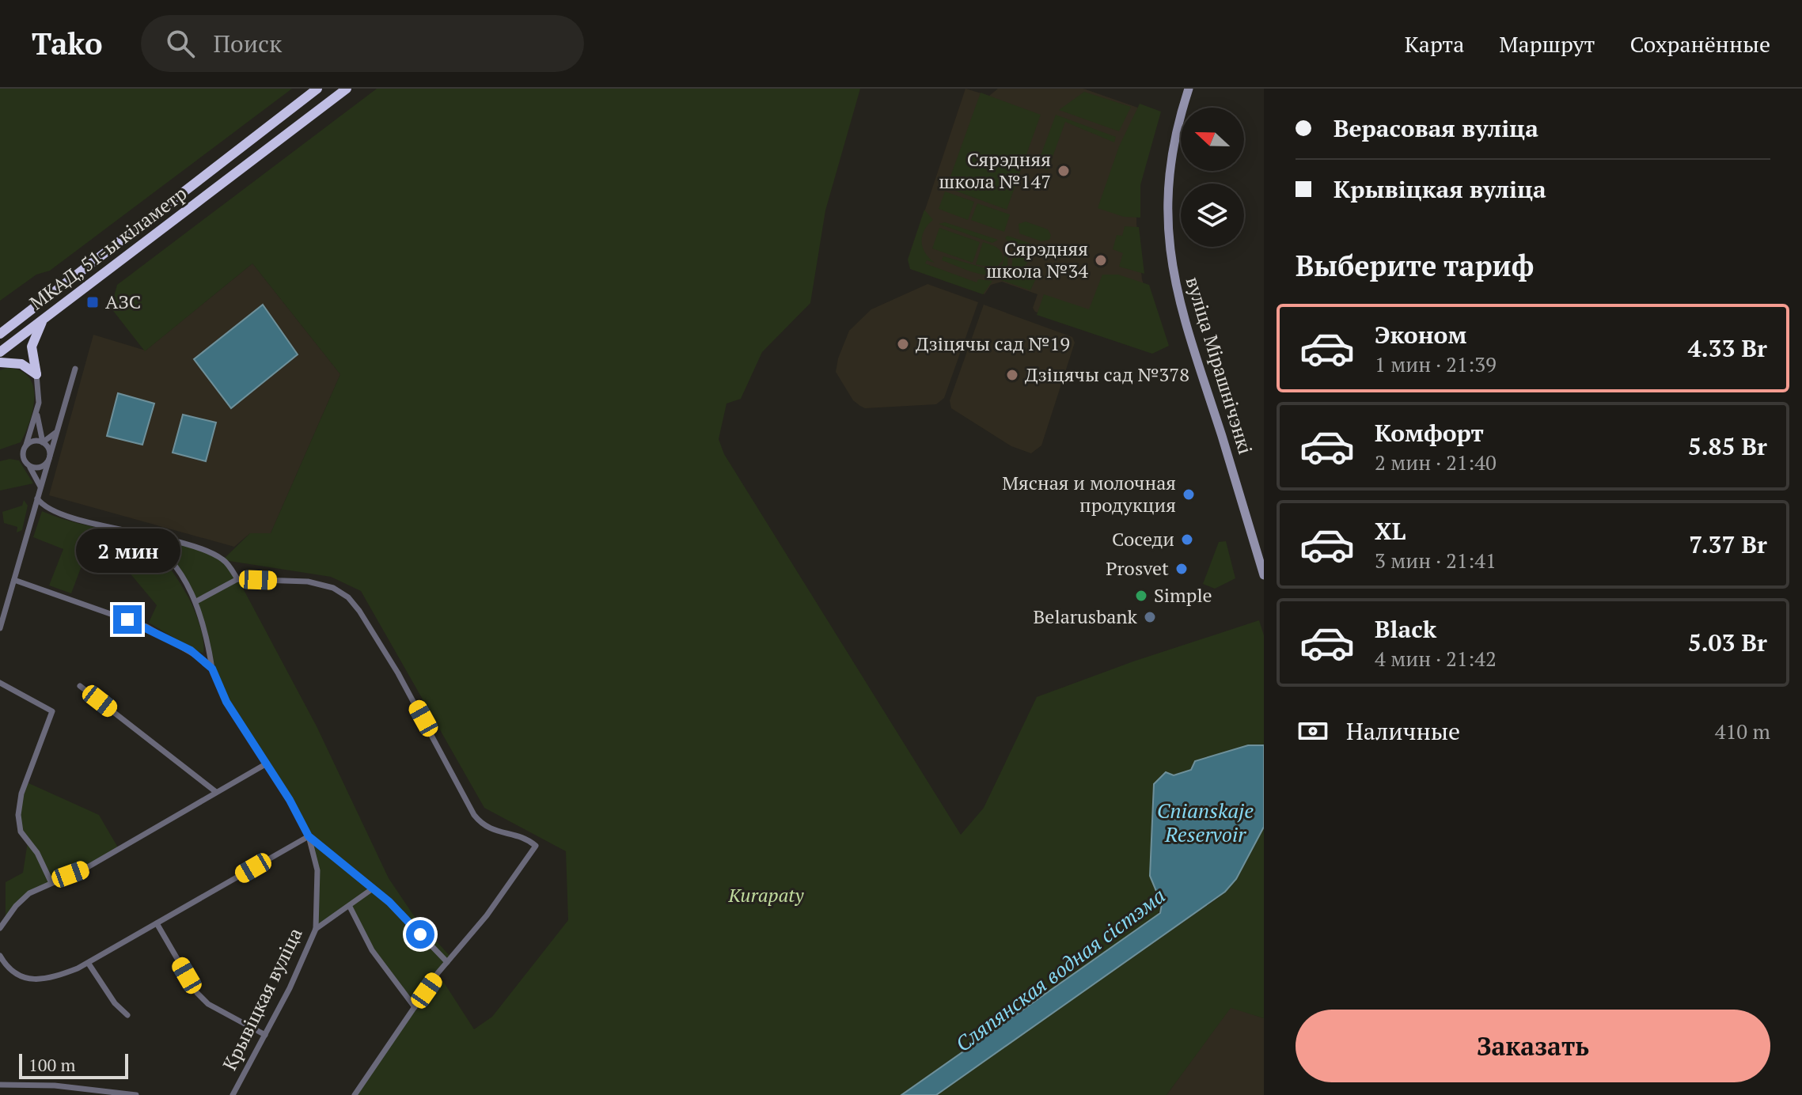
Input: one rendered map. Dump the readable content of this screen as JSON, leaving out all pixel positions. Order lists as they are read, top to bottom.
{
  "streets": {
    "highway": ["МКАД, 51-ы кіламетр"],
    "main road": ["вуліца Мірашнічэнкі"],
    "street": ["Крывіцкая вуліца"]
  },
  "water": ["Cnianskaje Reservoir", "Сляпянская водная сістэма"],
  "parks": ["Kurapaty"],
  "places": {
    "other": [
      "Сярэдняя школа №147",
      "Сярэдняя школа №34",
      "Дзіцячы сад №19",
      "Дзіцячы сад №378",
      "Мясная и молочная продукция",
      "Соседи",
      "Prosvet",
      "Simple",
      "Belarusbank"
    ],
    "transit": ["АЗС"]
  },
  "scale_bar": "100 m",
  "north": "left",
  "page": {
    "header": "Tako",
    "search": "Поиск",
    "nav": ["Карта", "Маршрут", "Сохранённые"],
    "banner": ["Верасовая вуліца", "Крывіцкая вуліца"],
    "heading": "Выберите тариф",
    "list": [
      {
        "name": "Эконом",
        "note": "1 мин · 21:39",
        "value": "4.33 Br"
      },
      {
        "name": "Комфорт",
        "note": "2 мин · 21:40",
        "value": "5.85 Br"
      },
      {
        "name": "XL",
        "note": "3 мин · 21:41",
        "value": "7.37 Br"
      },
      {
        "name": "Black",
        "note": "4 мин · 21:42",
        "value": "5.03 Br"
      }
    ],
    "bubble": "2 мин",
    "pay": ["Наличные", "410 m"],
    "buttons": "Заказать",
    "scale": "100 m"
  }
}
